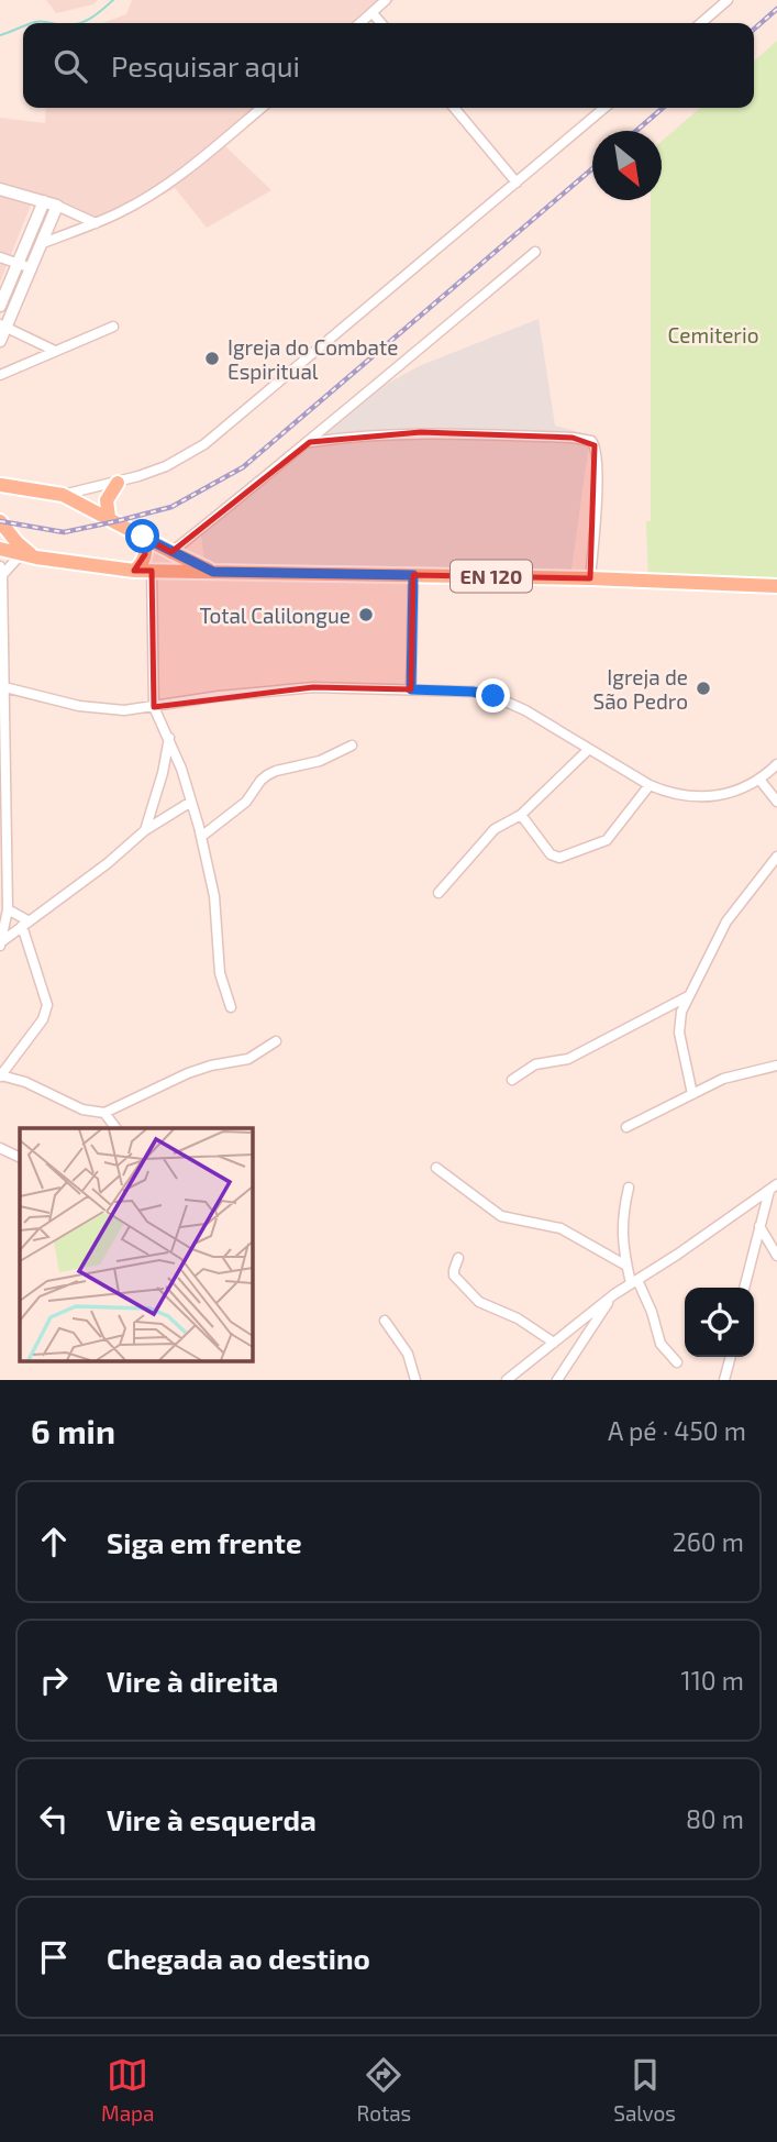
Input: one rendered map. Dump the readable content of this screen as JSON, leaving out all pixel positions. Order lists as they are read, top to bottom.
{
  "streets": {
    "main road": ["EN 120"]
  },
  "parks": ["Cemiterio"],
  "places": ["Igreja do Combate Espiritual", "Total Calilongue", "Igreja de São Pedro"],
  "north": "bottom right",
  "page": {
    "search": "Pesquisar aqui",
    "heading": ["6 min", "A pé · 450 m"],
    "list": [
      ["Siga em frente", "260 m"],
      ["Vire à direita", "110 m"],
      ["Vire à esquerda", "80 m"],
      "Chegada ao destino"
    ],
    "nav": ["Mapa", "Rotas", "Salvos"]
  }
}
